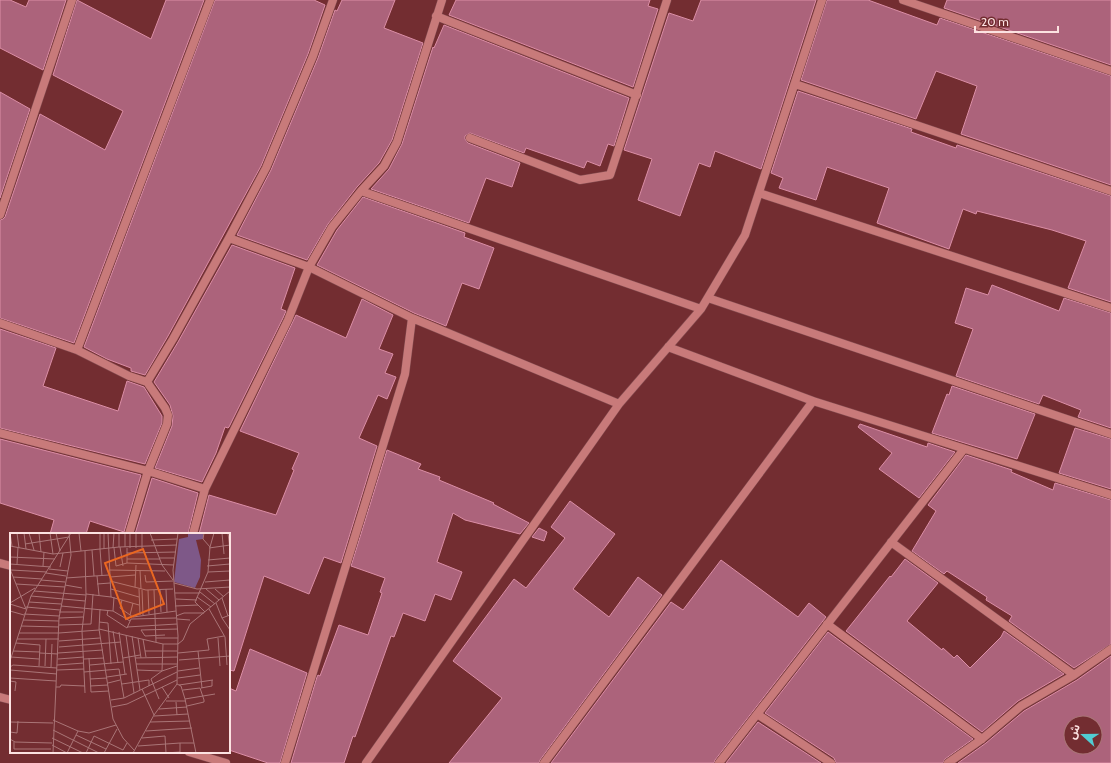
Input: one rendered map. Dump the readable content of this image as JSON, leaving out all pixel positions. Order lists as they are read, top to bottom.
{
  "scale_bar": "20 m",
  "north": "left"
}
